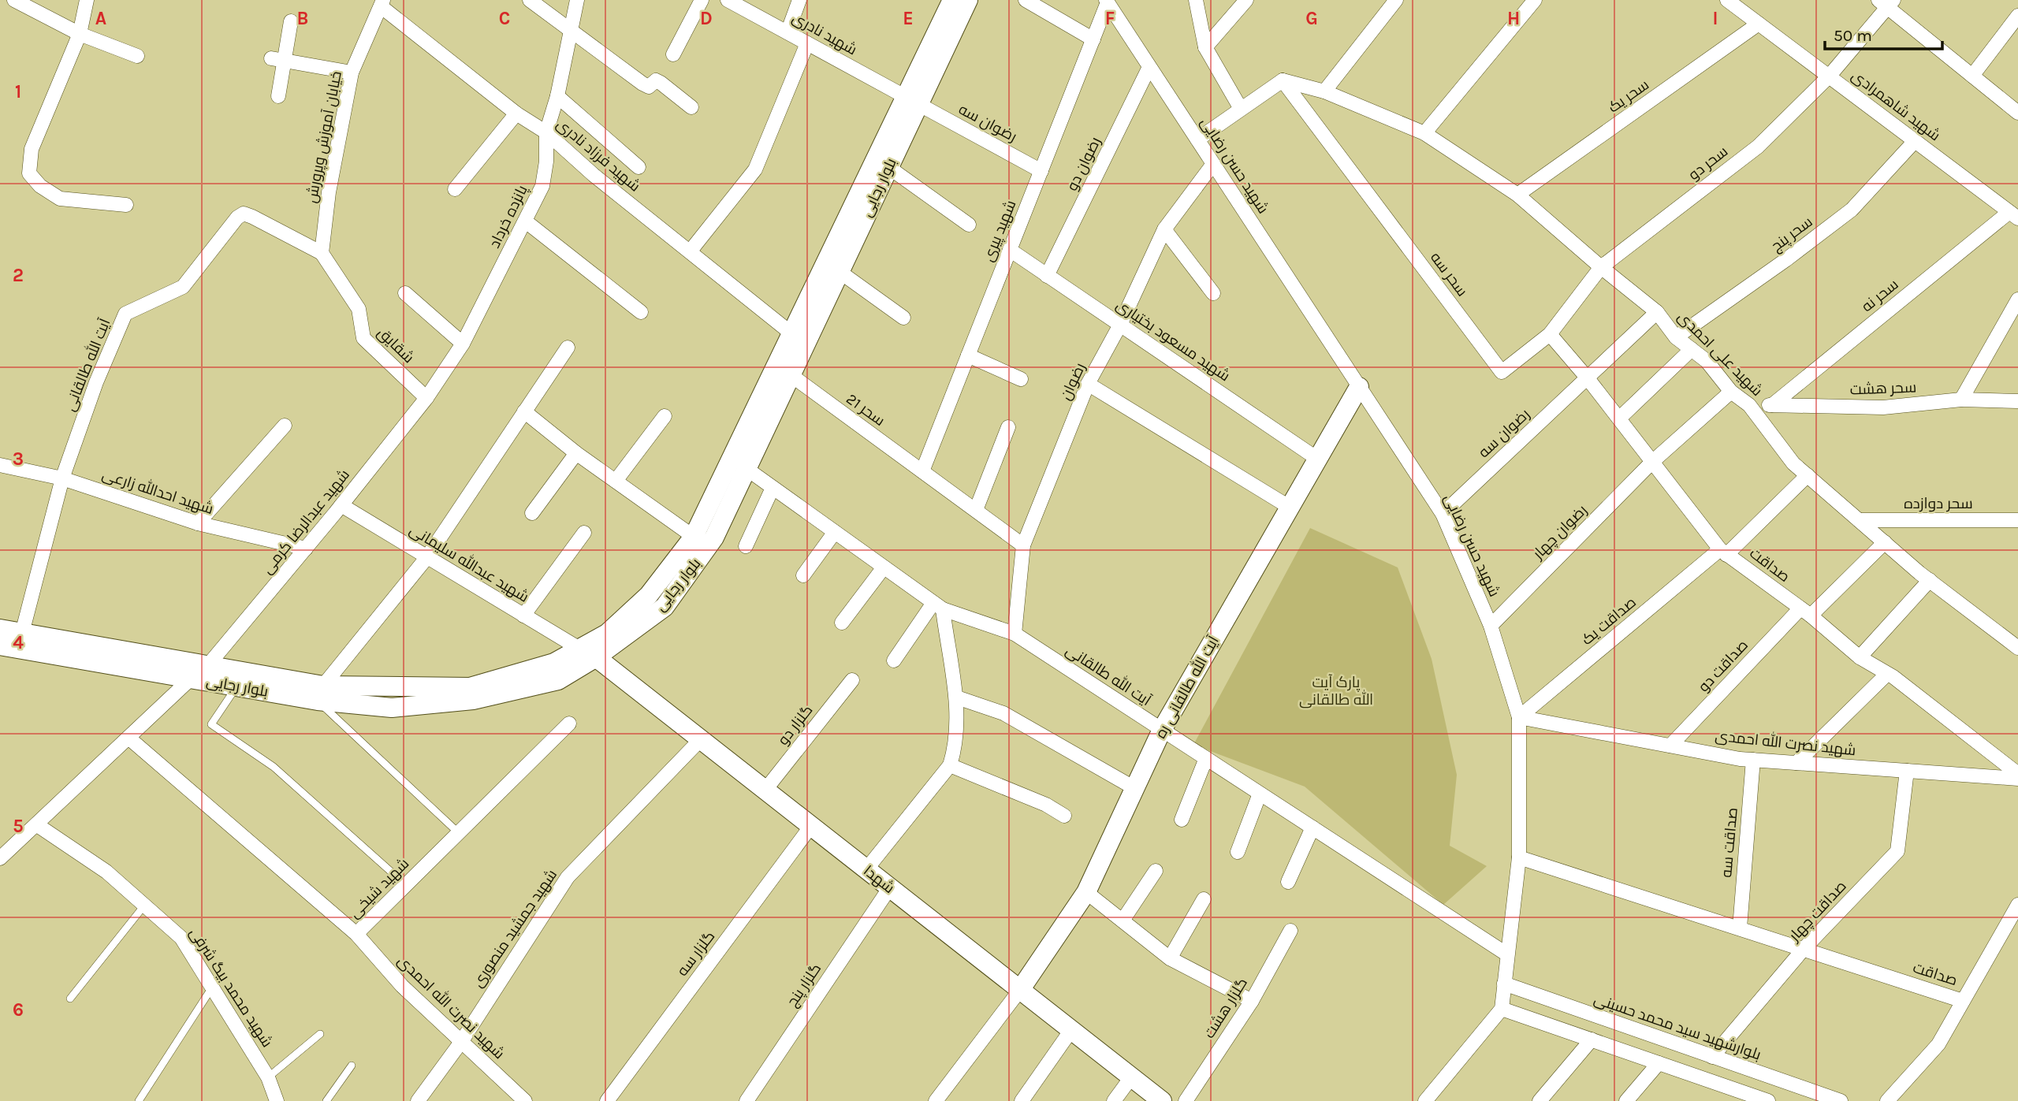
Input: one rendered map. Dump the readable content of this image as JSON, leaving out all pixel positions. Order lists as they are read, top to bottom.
{
  "streets": {
    "main road": ["بلوار رجایی", "آیت الله طالقانی ره", "شهدا"],
    "street": [
      "شهید نادری",
      "سحر یک",
      "شهید شاهمرادی",
      "رضوان سه",
      "خیابان آموزش وپرورش",
      "شهید فرزاد نادری",
      "سحر دو",
      "رضوان دو",
      "شهید حسن رضایی",
      "پانزده خرداد",
      "شهید پیری",
      "سحر پنج",
      "سحر سه",
      "سحر نه",
      "شهید مسعود بختیاری",
      "شقایق",
      "شهید علی احمدی",
      "آیت الله طالقانی",
      "رضوان",
      "سحر هشت",
      "سحر 21",
      "شهید احدالله زارعی",
      "سحر دوازده",
      "شهید عبدالرضا کرمی",
      "رضوان چهار",
      "شهید عبدالله سلیمانی",
      "صداقت",
      "صداقت یک",
      "صداقت دو",
      "گلزار دو",
      "شهید نصرت الله احمدی",
      "صداقت سه",
      "شهید شیخی",
      "صداقت چهار",
      "شهید جمشید منصوری",
      "گلزار سه",
      "گلزار پنج",
      "شهید محمد بیگ شرفی",
      "گلزار هشت",
      "بلوارشهید سید محمد حسینی"
    ]
  },
  "crossings": [
    ["شهید نادری", "رضوان سه"],
    ["شهید نادری", "بلوار رجایی"],
    ["سحر یک", "شهید شاهمرادی"],
    ["سحر یک", "شهید علی احمدی"],
    ["شهید شاهمرادی", "سحر دو"],
    ["شهید شاهمرادی", "سحر پنج"],
    ["شهید شاهمرادی", "سحر نه"],
    ["رضوان سه", "شهید حسن رضایی"],
    ["رضوان سه", "بلوار رجایی"],
    ["رضوان سه", "شهید پیری"],
    ["رضوان سه", "شهید علی احمدی"],
    ["رضوان سه", "صداقت"],
    ["خیابان آموزش وپرورش", "شهید فرزاد نادری"],
    ["خیابان آموزش وپرورش", "شقایق"],
    ["خیابان آموزش وپرورش", "آیت الله طالقانی"],
    ["شهید فرزاد نادری", "بلوار رجایی"],
    ["شهید فرزاد نادری", "پانزده خرداد"],
    ["سحر دو", "سحر سه"],
    ["سحر دو", "شهید علی احمدی"],
    ["رضوان دو", "شهید حسن رضایی"],
    ["رضوان دو", "شهید مسعود بختیاری"],
    ["شهید حسن رضایی", "شهید پیری"],
    ["شهید حسن رضایی", "آیت الله طالقانی"],
    ["شهید حسن رضایی", "رضوان"],
    ["شهید حسن رضایی", "رضوان چهار"],
    ["شهید حسن رضایی", "صداقت"],
    ["شهید حسن رضایی", "صداقت یک"],
    ["شهید حسن رضایی", "آیت الله طالقانی ره"],
    ["شهید حسن رضایی", "شهید نصرت الله احمدی"],
    ["شهید حسن رضایی", "بلوارشهید سید محمد حسینی"],
    ["بلوار رجایی", "آیت الله طالقانی"],
    ["بلوار رجایی", "سحر 21"],
    ["بلوار رجایی", "شهید عبدالرضا کرمی"],
    ["بلوار رجایی", "شهید عبدالله سلیمانی"],
    ["بلوار رجایی", "شهدا"],
    ["پانزده خرداد", "شقایق"],
    ["پانزده خرداد", "شهید عبدالرضا کرمی"],
    ["شهید پیری", "شهید مسعود بختیاری"],
    ["شهید پیری", "سحر 21"],
    ["سحر پنج", "شهید علی احمدی"],
    ["سحر سه", "شهید علی احمدی"],
    ["سحر سه", "صداقت"],
    ["سحر نه", "سحر هشت"],
    ["شهید مسعود بختیاری", "رضوان"],
    ["شهید مسعود بختیاری", "آیت الله طالقانی ره"],
    ["شقایق", "آیت الله طالقانی"],
    ["شقایق", "شهید عبدالرضا کرمی"],
    ["شهید علی احمدی", "سحر هشت"],
    ["شهید علی احمدی", "سحر دوازده"],
    ["شهید علی احمدی", "رضوان چهار"],
    ["شهید علی احمدی", "صداقت یک"],
    ["شهید علی احمدی", "صداقت دو"],
    ["آیت الله طالقانی", "رضوان"],
    ["آیت الله طالقانی", "شهید احدالله زارعی"],
    ["آیت الله طالقانی", "آیت الله طالقانی ره"],
    ["رضوان", "سحر 21"],
    ["شهید احدالله زارعی", "شهید عبدالرضا کرمی"],
    ["شهید عبدالرضا کرمی", "شهید عبدالله سلیمانی"],
    ["رضوان چهار", "صداقت"],
    ["شهید عبدالله سلیمانی", "شهدا"],
    ["صداقت", "صداقت یک"],
    ["صداقت", "صداقت دو"],
    ["صداقت", "صداقت سه"],
    ["صداقت", "صداقت چهار"],
    ["صداقت یک", "شهید نصرت الله احمدی"],
    ["صداقت دو", "شهید نصرت الله احمدی"],
    ["آیت الله طالقانی ره", "شهدا"],
    ["گلزار دو", "شهدا"],
    ["شهید نصرت الله احمدی", "صداقت سه"],
    ["شهید نصرت الله احمدی", "شهید شیخی"],
    ["شهید نصرت الله احمدی", "صداقت چهار"],
    ["شهید نصرت الله احمدی", "شهید جمشید منصوری"],
    ["شهدا", "شهید جمشید منصوری"],
    ["شهدا", "گلزار سه"],
    ["شهدا", "گلزار پنج"],
    ["صداقت چهار", "بلوارشهید سید محمد حسینی"]
  ],
  "parks": ["پارک آیت الله طالقانی"],
  "scale_bar": "50 m",
  "grid": {
    "columns": [
      "A",
      "B",
      "C",
      "D",
      "E",
      "F",
      "G",
      "H",
      "I"
    ],
    "rows": [
      "1",
      "2",
      "3",
      "4",
      "5",
      "6"
    ]
  }
}
